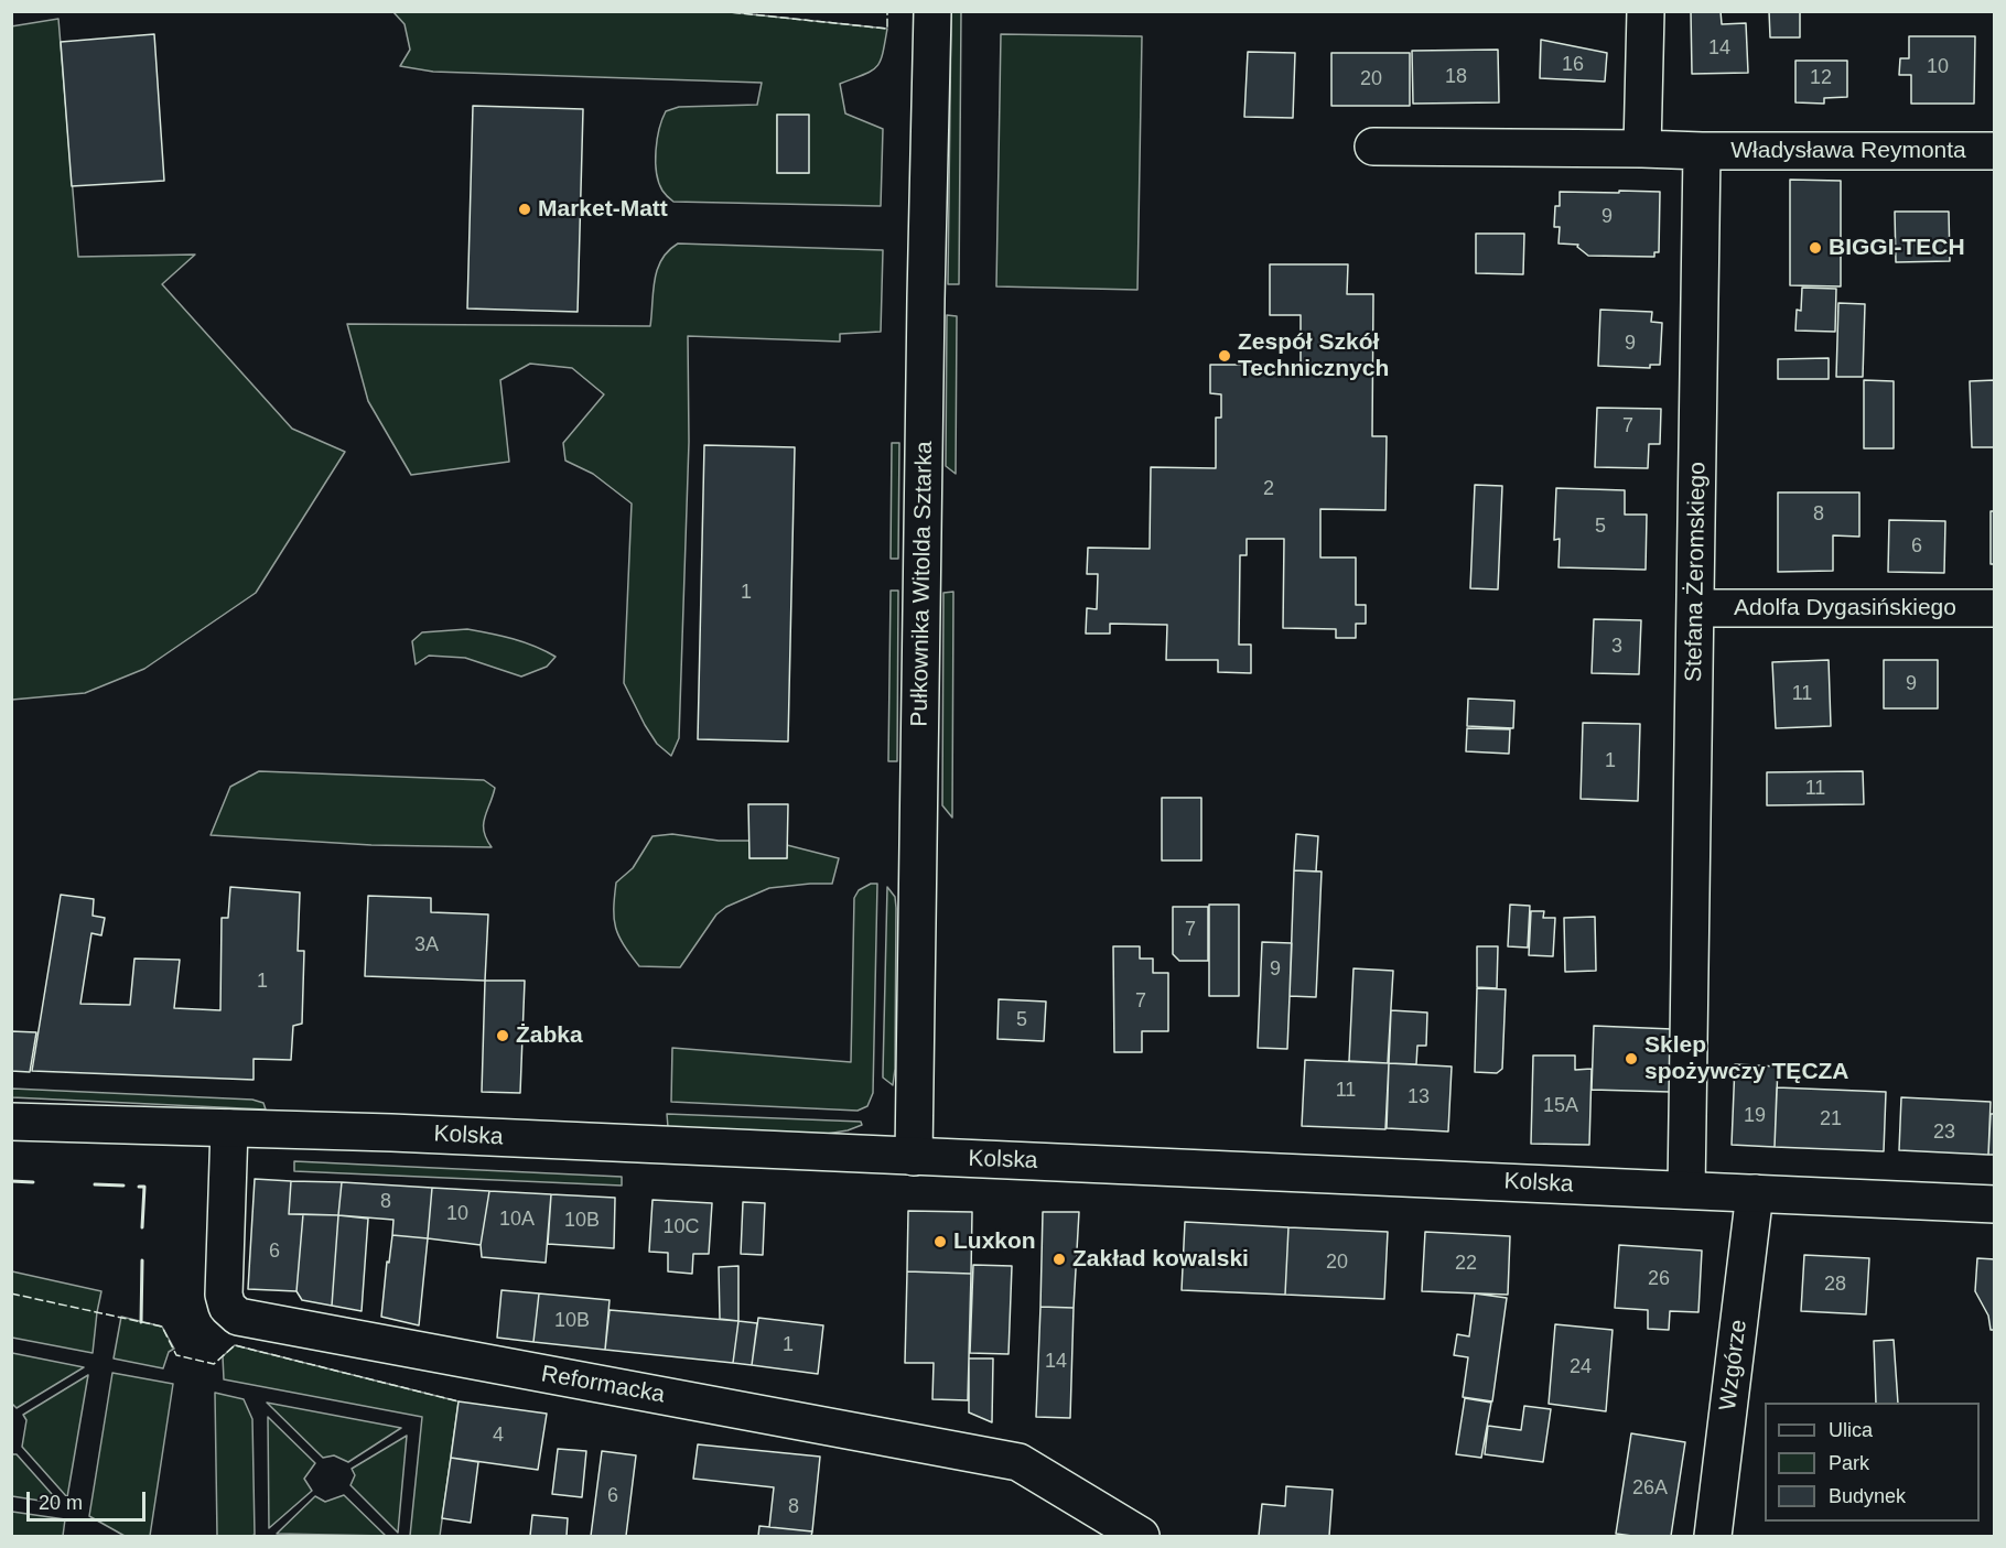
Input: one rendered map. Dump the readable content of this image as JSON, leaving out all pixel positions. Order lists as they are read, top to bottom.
{
  "streets": {
    "street": [
      "Władysława Reymonta",
      "Stefana Żeromskiego",
      "Pułkownika Witolda Sztarka",
      "Adolfa Dygasińskiego",
      "Kolska",
      "Wzgórze",
      "Reformacka"
    ]
  },
  "crossings": [
    ["Władysława Reymonta", "Stefana Żeromskiego"],
    ["Stefana Żeromskiego", "Adolfa Dygasińskiego"],
    ["Stefana Żeromskiego", "Kolska"],
    ["Pułkownika Witolda Sztarka", "Kolska"],
    ["Kolska", "Wzgórze"],
    ["Kolska", "Reformacka"]
  ],
  "places": [
    "Market-Matt",
    "BIGGI-TECH",
    "Zespół Szkół Technicznych",
    "Żabka",
    "Sklep spożywczy TĘCZA",
    "Luxkon",
    "Zakład kowalski"
  ],
  "house_numbers": [
    "14",
    "16",
    "10",
    "18",
    "12",
    "20",
    "9",
    "9",
    "7",
    "2",
    "8",
    "5",
    "6",
    "1",
    "3",
    "9",
    "11",
    "1",
    "11",
    "7",
    "3A",
    "9",
    "1",
    "7",
    "5",
    "11",
    "13",
    "15A",
    "19",
    "21",
    "23",
    "8",
    "10",
    "10A",
    "10B",
    "10C",
    "6",
    "20",
    "22",
    "26",
    "28",
    "10B",
    "1",
    "14",
    "24",
    "4",
    "26A",
    "6",
    "8"
  ],
  "legend": ["Ulica", "Park", "Budynek"],
  "scale_bar": "20 m"
}
